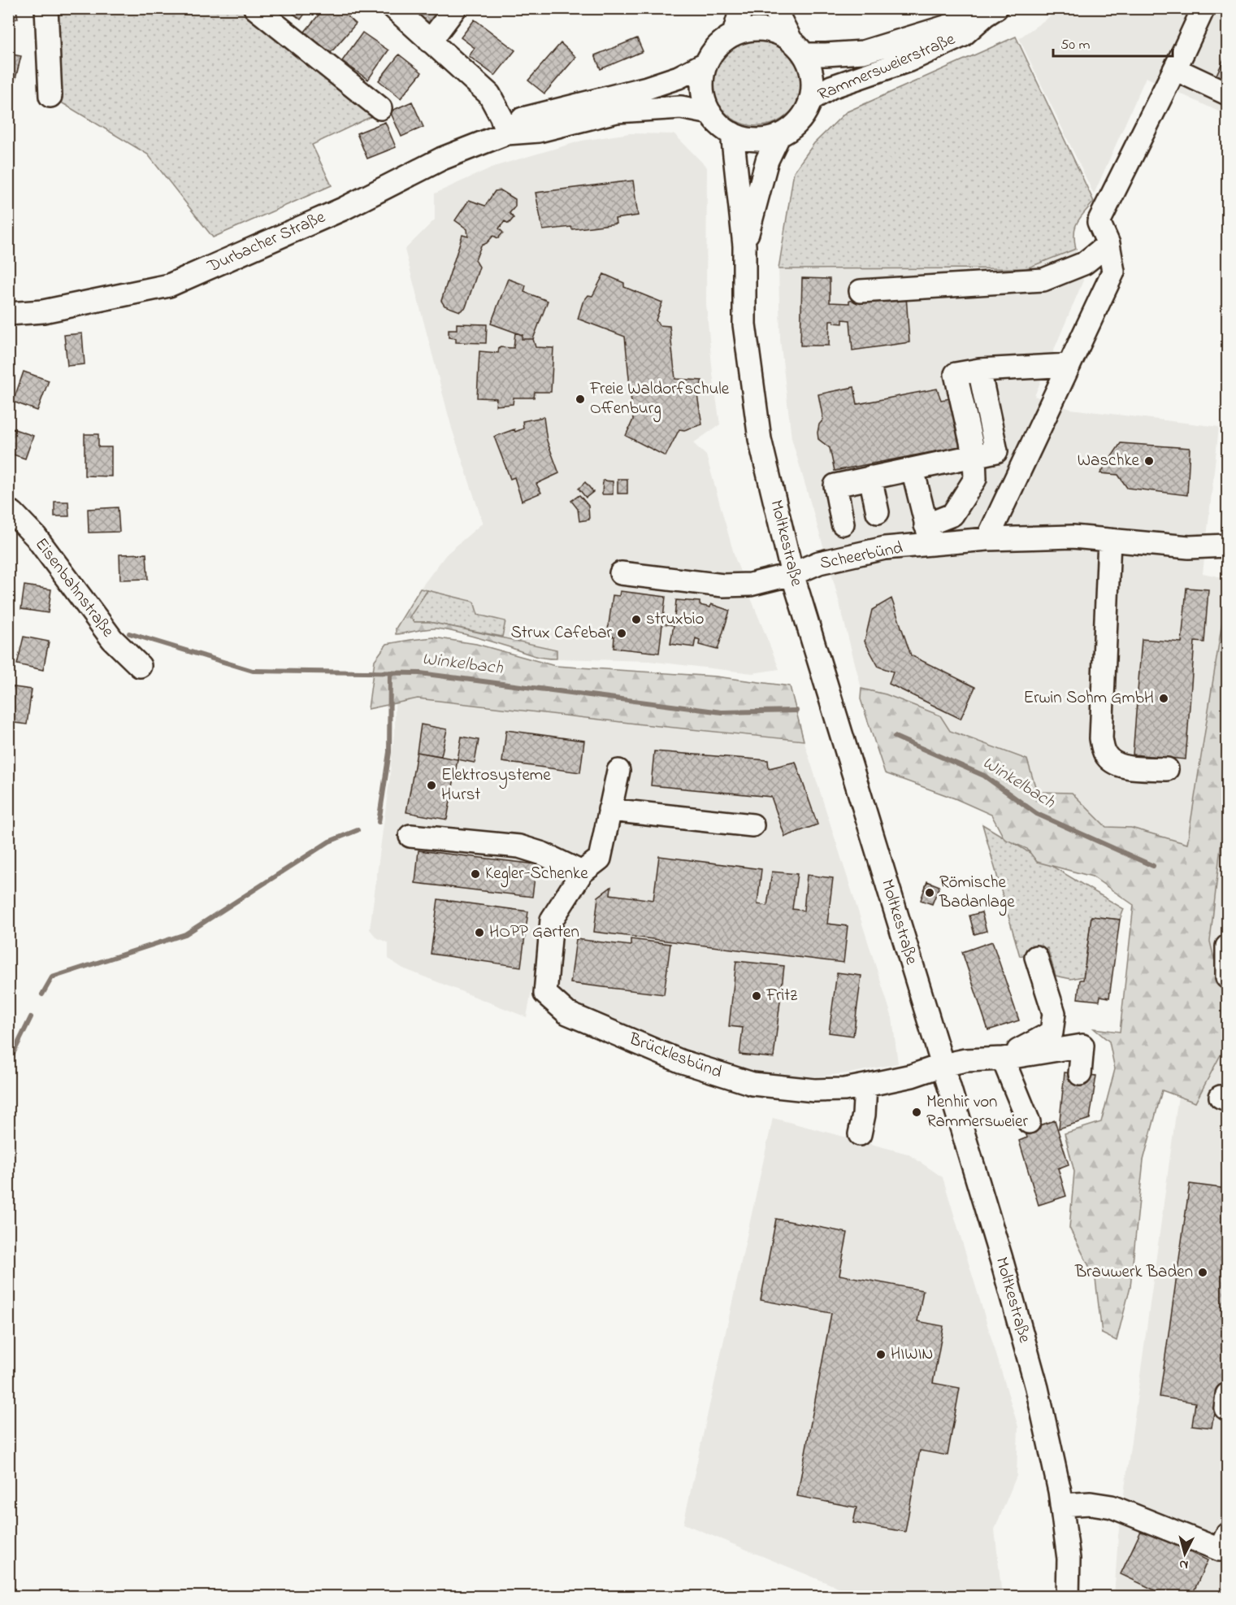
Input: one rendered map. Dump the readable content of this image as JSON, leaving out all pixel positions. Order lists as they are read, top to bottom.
{
  "streets": {
    "street": [
      "Rammersweierstraße",
      "Durbacher Straße",
      "Moltkestraße",
      "Scheerbünd",
      "Eisenbahnstraße",
      "Brücklesbünd"
    ]
  },
  "crossings": [
    ["Rammersweierstraße", "Durbacher Straße"],
    ["Rammersweierstraße", "Moltkestraße"],
    ["Durbacher Straße", "Moltkestraße"],
    ["Moltkestraße", "Scheerbünd"],
    ["Moltkestraße", "Brücklesbünd"]
  ],
  "water": ["Winkelbach"],
  "places": [
    "Freie Waldorfschule Offenburg",
    "Waschke",
    "struxbio",
    "Strux Cafebar",
    "Erwin Sohm GmbH",
    "Elektrosysteme Hurst",
    "Kegler-Schenke",
    "Römische Badanlage",
    "HOPP Garten",
    "Fritz",
    "Menhir von Rammersweier",
    "Brauwerk Baden",
    "HIWIN"
  ],
  "scale_bar": "50 m",
  "north": "bottom"
}
